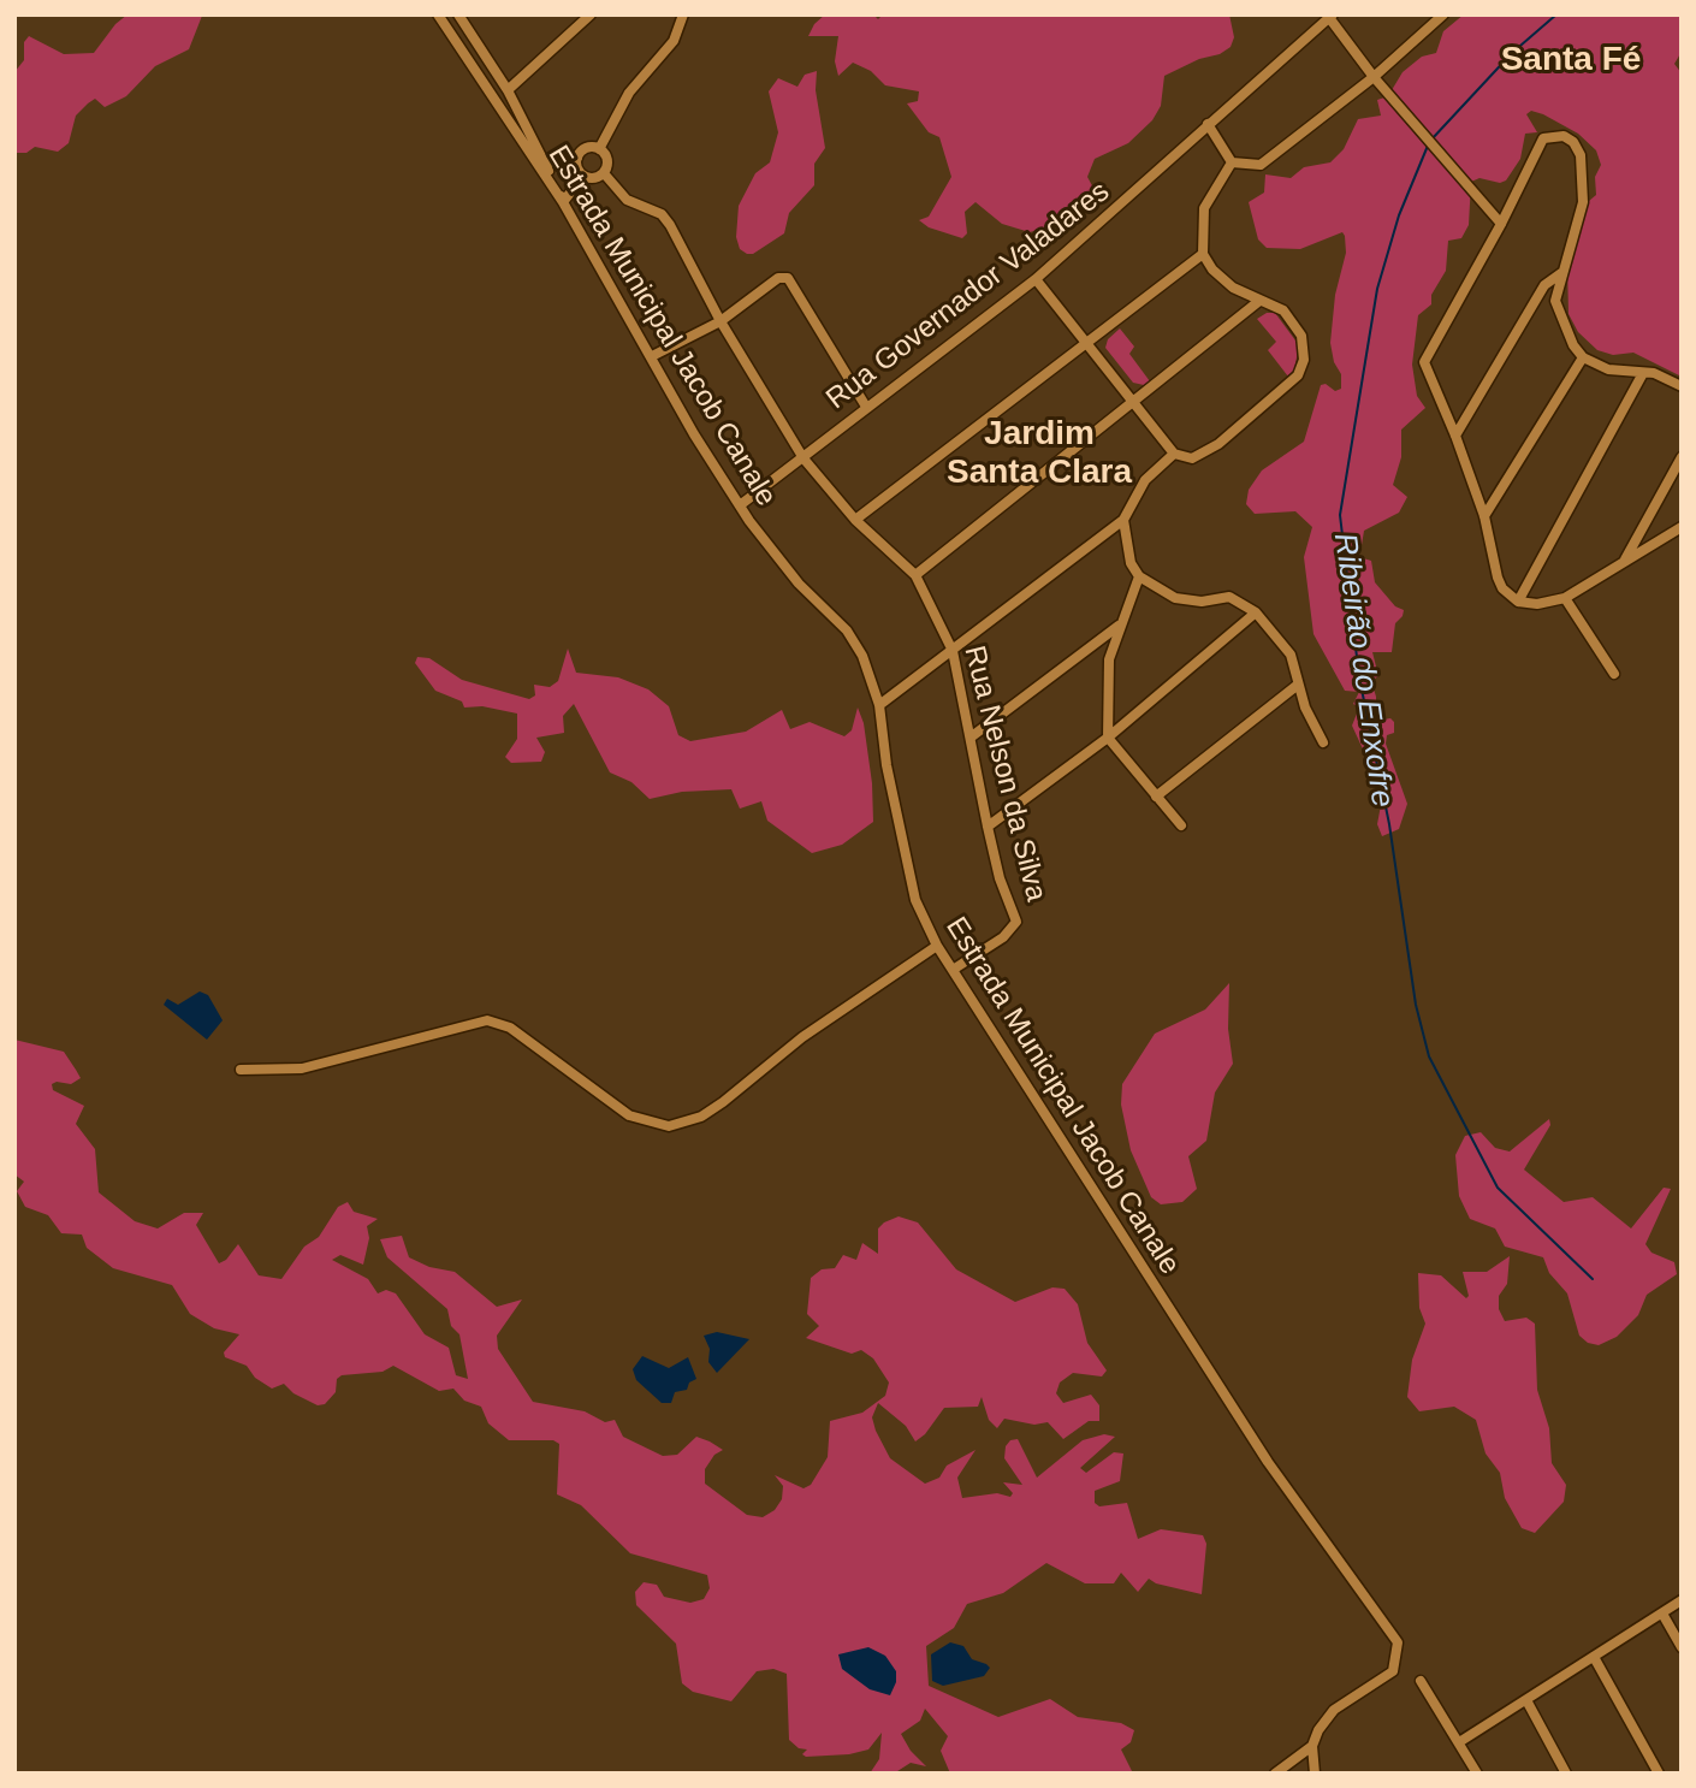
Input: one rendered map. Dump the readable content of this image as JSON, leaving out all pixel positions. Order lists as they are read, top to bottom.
{
  "streets": {
    "street": ["Rua Governador Valadares", "Estrada Municipal Jacob Canale", "Rua Nelson da Silva"]
  },
  "crossings": [
    ["Rua Governador Valadares", "Estrada Municipal Jacob Canale"],
    ["Rua Governador Valadares", "Rua Nelson da Silva"],
    ["Estrada Municipal Jacob Canale", "Rua Nelson da Silva"]
  ],
  "districts": ["Santa Fé", "Jardim Santa Clara"],
  "water": ["Ribeirão do Enxofre"]
}
